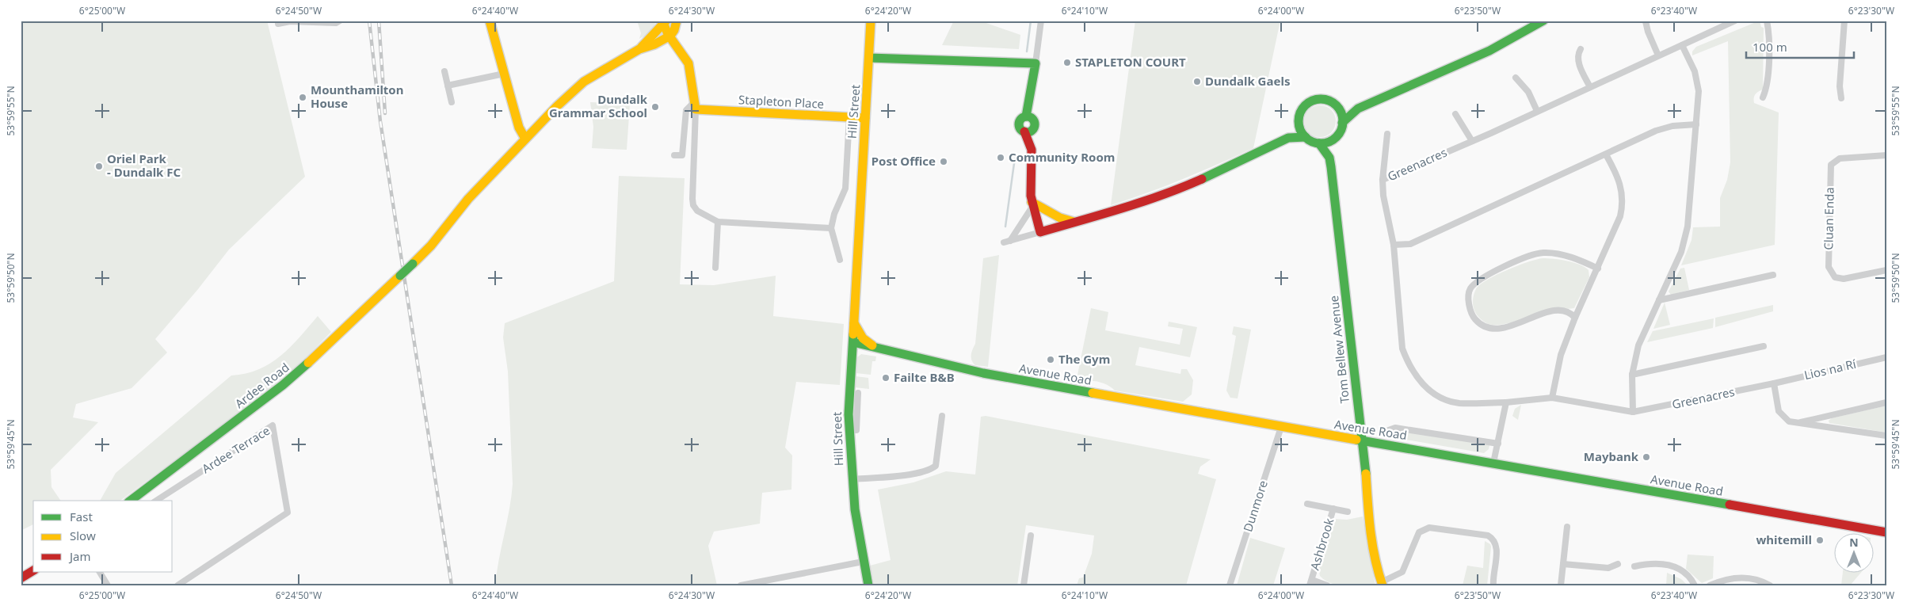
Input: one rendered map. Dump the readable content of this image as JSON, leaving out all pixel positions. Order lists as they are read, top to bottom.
{
  "streets": {
    "street": [
      "Stapleton Place",
      "Hill Street",
      "Greenacres",
      "Cluan Enda",
      "Tom Bellew Avenue",
      "Lios na Rí",
      "Avenue Road",
      "Ardee Road",
      "Ardee Terrace",
      "Dunmore",
      "Ashbrook"
    ]
  },
  "crossings": [
    ["Stapleton Place", "Hill Street"],
    ["Hill Street", "Avenue Road"],
    ["Greenacres", "Lios na Rí"],
    ["Tom Bellew Avenue", "Avenue Road"],
    ["Avenue Road", "Dunmore"]
  ],
  "places": [
    "STAPLETON COURT",
    "Dundalk Gaels",
    "Mounthamilton House",
    "Dundalk Grammar School",
    "Community Room",
    "Post Office",
    "Oriel Park - Dundalk FC",
    "The Gym",
    "Failte B&B",
    "Maybank",
    "whitemill"
  ],
  "legend": ["Fast", "Slow", "Jam"],
  "scale_bar": "100 m",
  "north": "top",
  "coordinates": [
    "6°25'00\"W",
    "6°24'50\"W",
    "6°24'40\"W",
    "6°24'30\"W",
    "6°24'20\"W",
    "6°24'10\"W",
    "6°24'00\"W",
    "6°23'50\"W",
    "6°23'40\"W",
    "6°23'30\"W",
    "53°59'55\"N",
    "53°59'50\"N",
    "53°59'45\"N"
  ]
}
